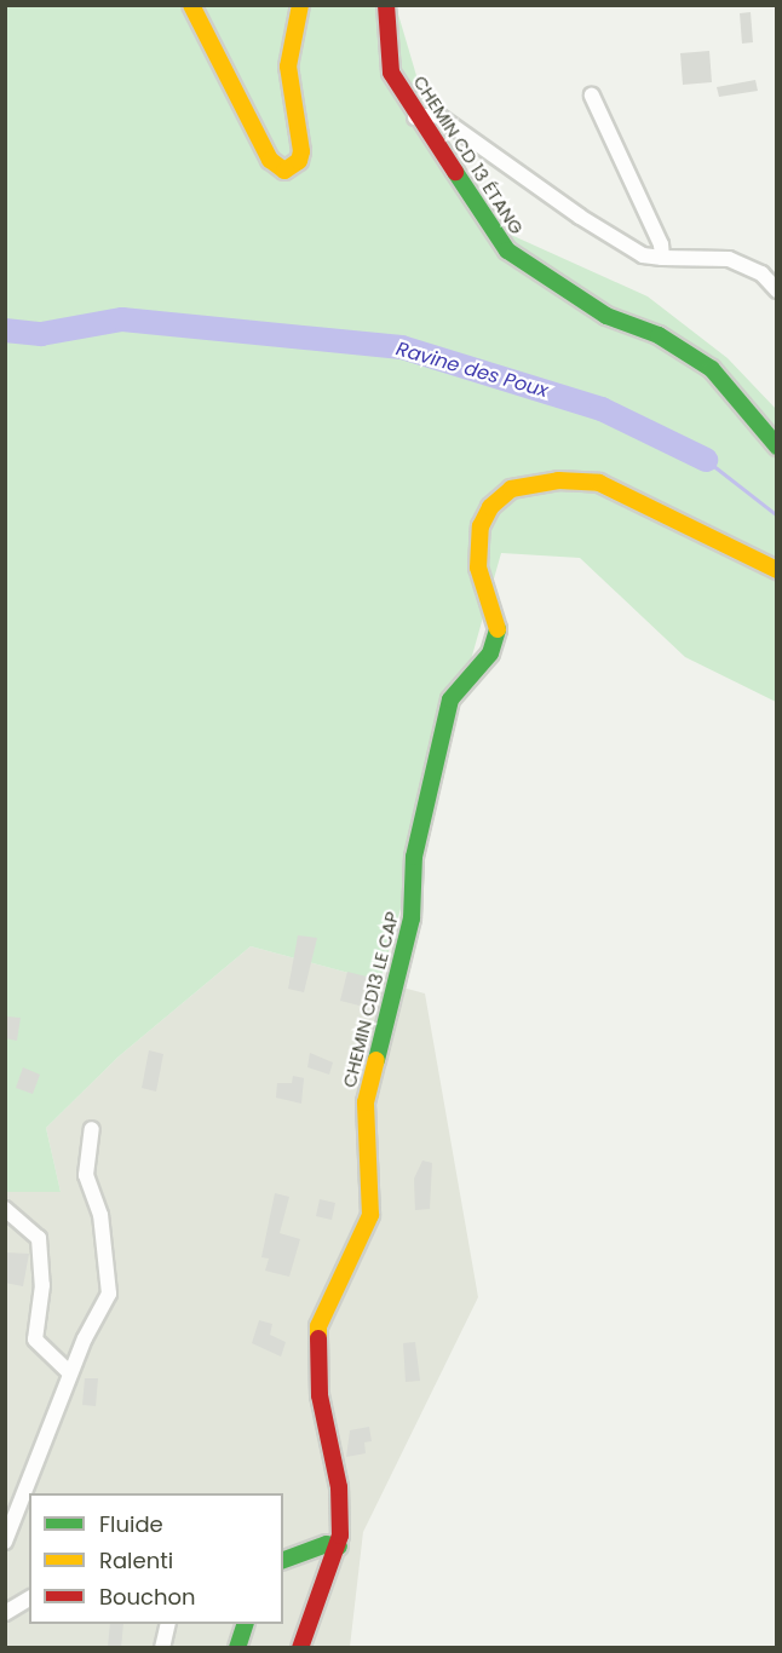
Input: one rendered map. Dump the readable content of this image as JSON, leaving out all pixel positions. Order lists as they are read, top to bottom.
{
  "streets": {
    "main road": ["CHEMIN CD 13 ÉTANG", "CHEMIN CD13 LE CAP"]
  },
  "water": ["Ravine des Poux"],
  "legend": ["Fluide", "Ralenti", "Bouchon"]
}
